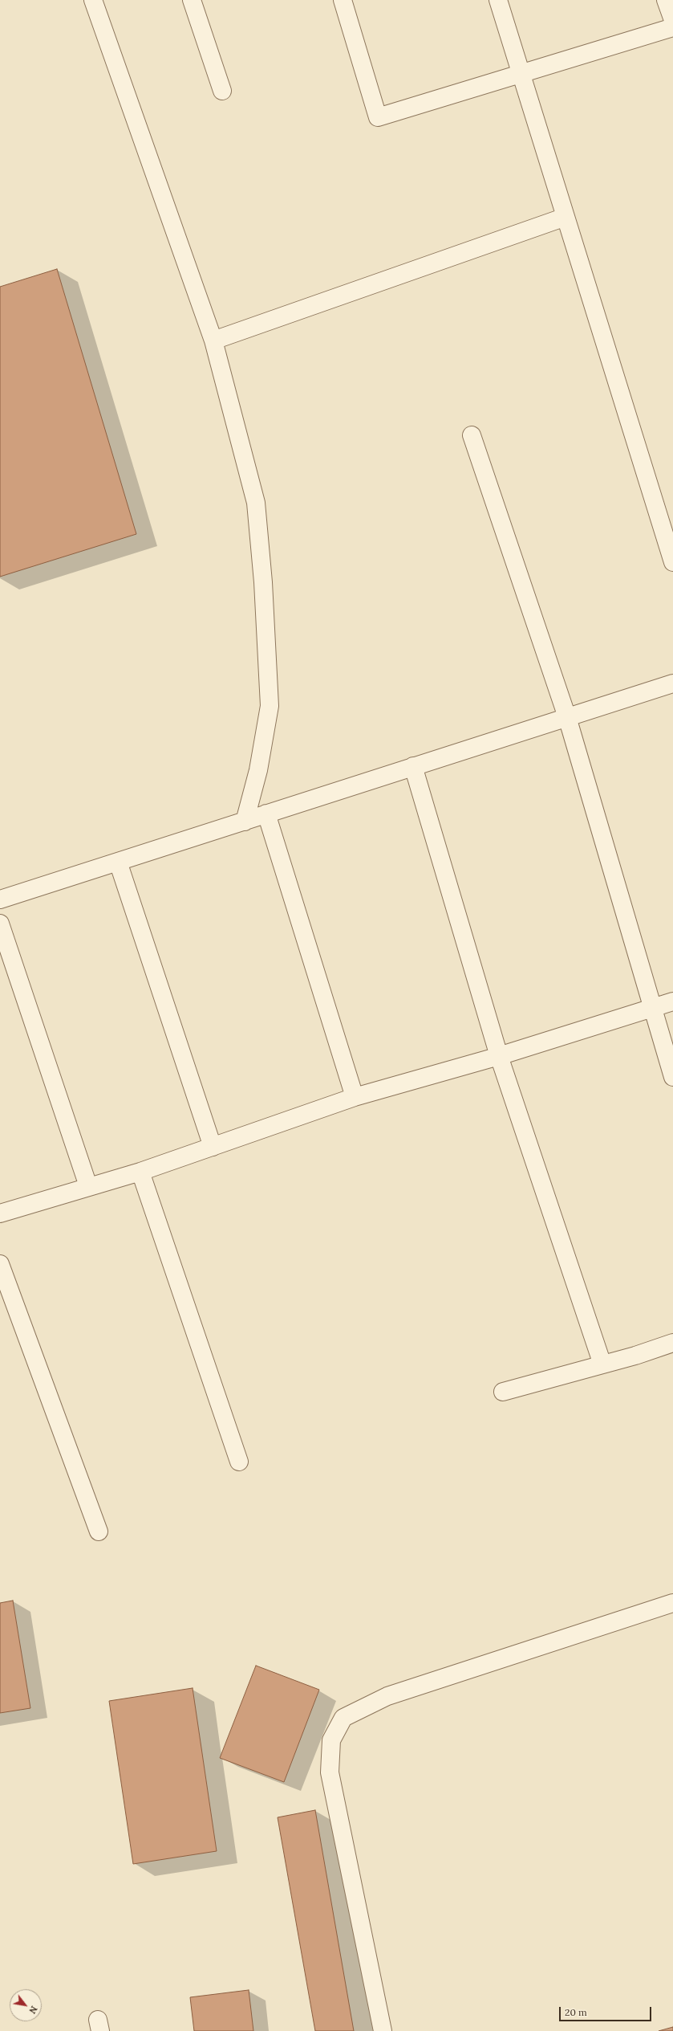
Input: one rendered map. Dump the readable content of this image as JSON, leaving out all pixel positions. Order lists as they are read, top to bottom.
{
  "scale_bar": "20 m",
  "north": "bottom right"
}
